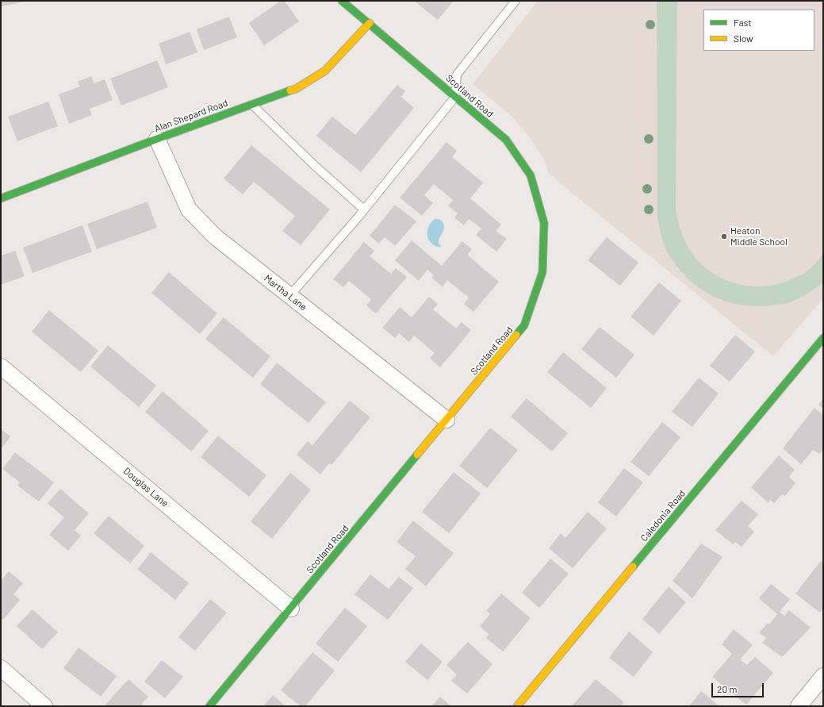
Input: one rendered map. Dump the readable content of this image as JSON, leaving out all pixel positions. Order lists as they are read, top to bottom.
{
  "streets": {
    "street": [
      "Scotland Road",
      "Alan Shepard Road",
      "Martha Lane",
      "Douglas Lane",
      "Caledonia Road"
    ]
  },
  "crossings": [
    ["Scotland Road", "Alan Shepard Road"],
    ["Scotland Road", "Martha Lane"],
    ["Scotland Road", "Douglas Lane"],
    ["Alan Shepard Road", "Martha Lane"]
  ],
  "places": ["Heaton Middle School"],
  "legend": ["Fast", "Slow"],
  "scale_bar": "20 m"
}
